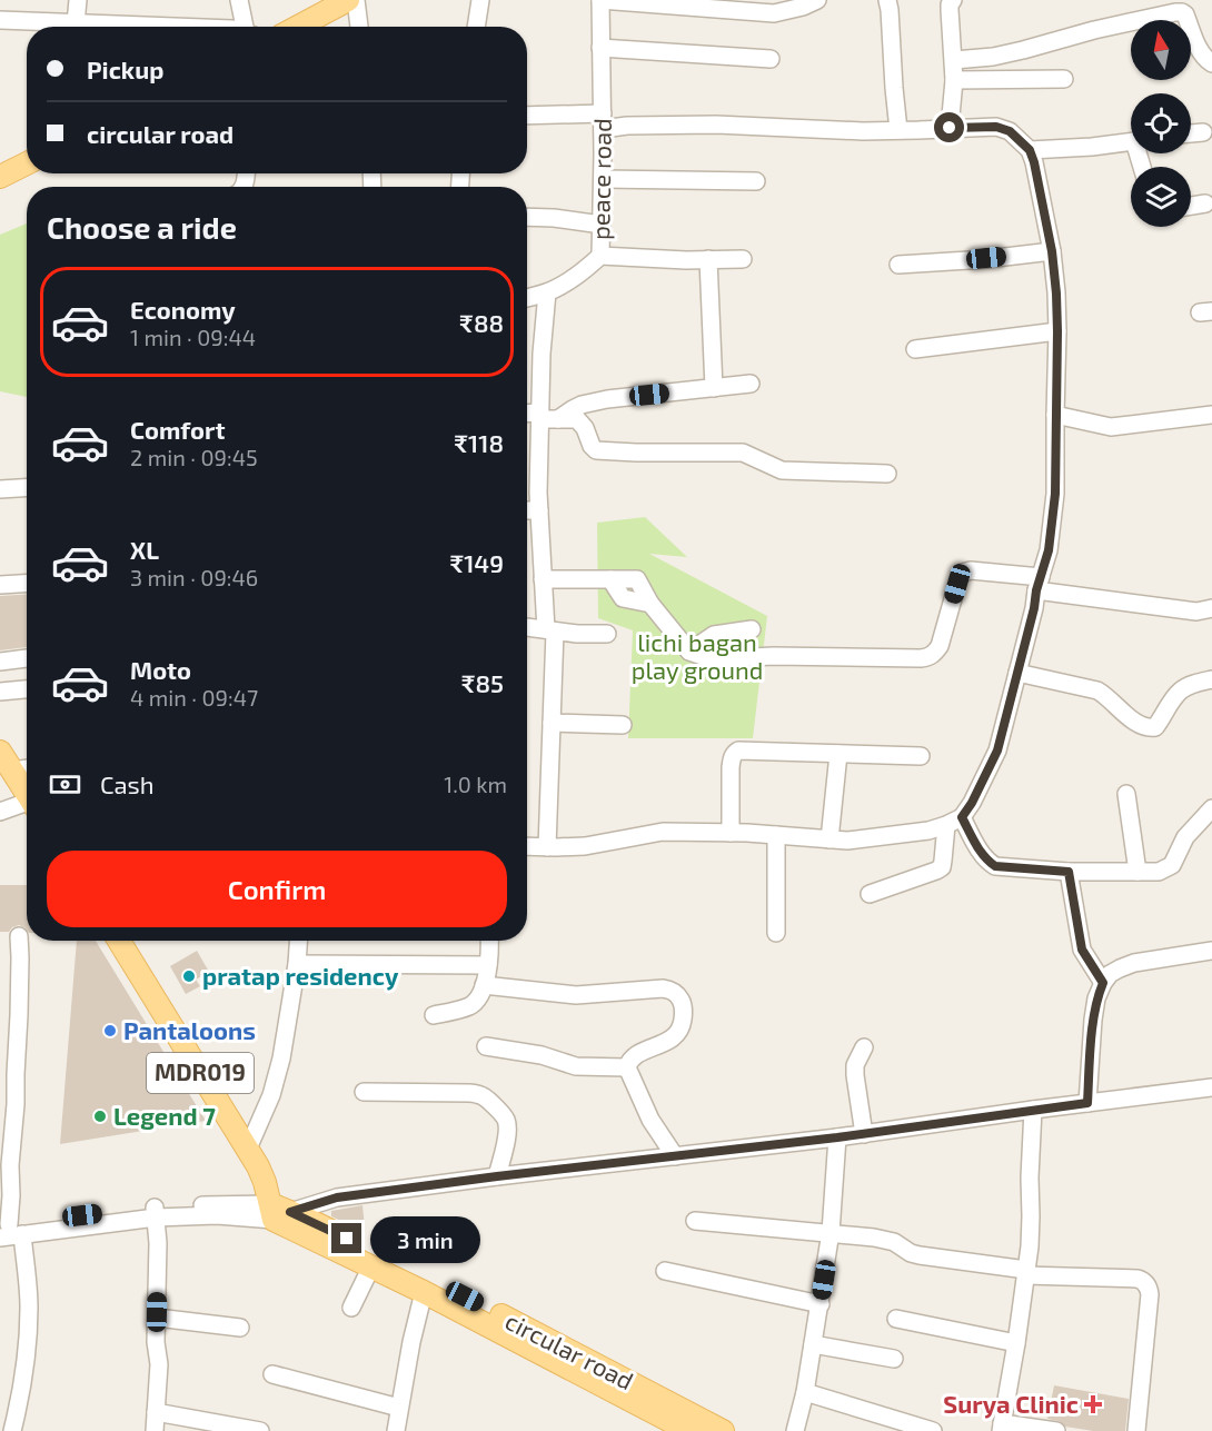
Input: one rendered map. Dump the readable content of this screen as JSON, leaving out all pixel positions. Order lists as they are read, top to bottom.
{
  "streets": {
    "main road": ["MDR019", "circular road"],
    "street": ["peace road"]
  },
  "crossings": [
    ["MDR019", "circular road"]
  ],
  "parks": ["lichi bagan play ground"],
  "places": {
    "other": ["pratap residency", "Pantaloons", "Legend 7"],
    "health": ["Surya Clinic"]
  },
  "north": "top",
  "page": {
    "banner": ["Pickup", "circular road"],
    "heading": "Choose a ride",
    "list": [
      {
        "name": "Economy",
        "note": "1 min · 09:44",
        "value": "₹88"
      },
      {
        "name": "Comfort",
        "note": "2 min · 09:45",
        "value": "₹118"
      },
      {
        "name": "XL",
        "note": "3 min · 09:46",
        "value": "₹149"
      },
      {
        "name": "Moto",
        "note": "4 min · 09:47",
        "value": "₹85"
      }
    ],
    "pay": ["Cash", "1.0 km"],
    "buttons": "Confirm",
    "bubble": "3 min"
  }
}
